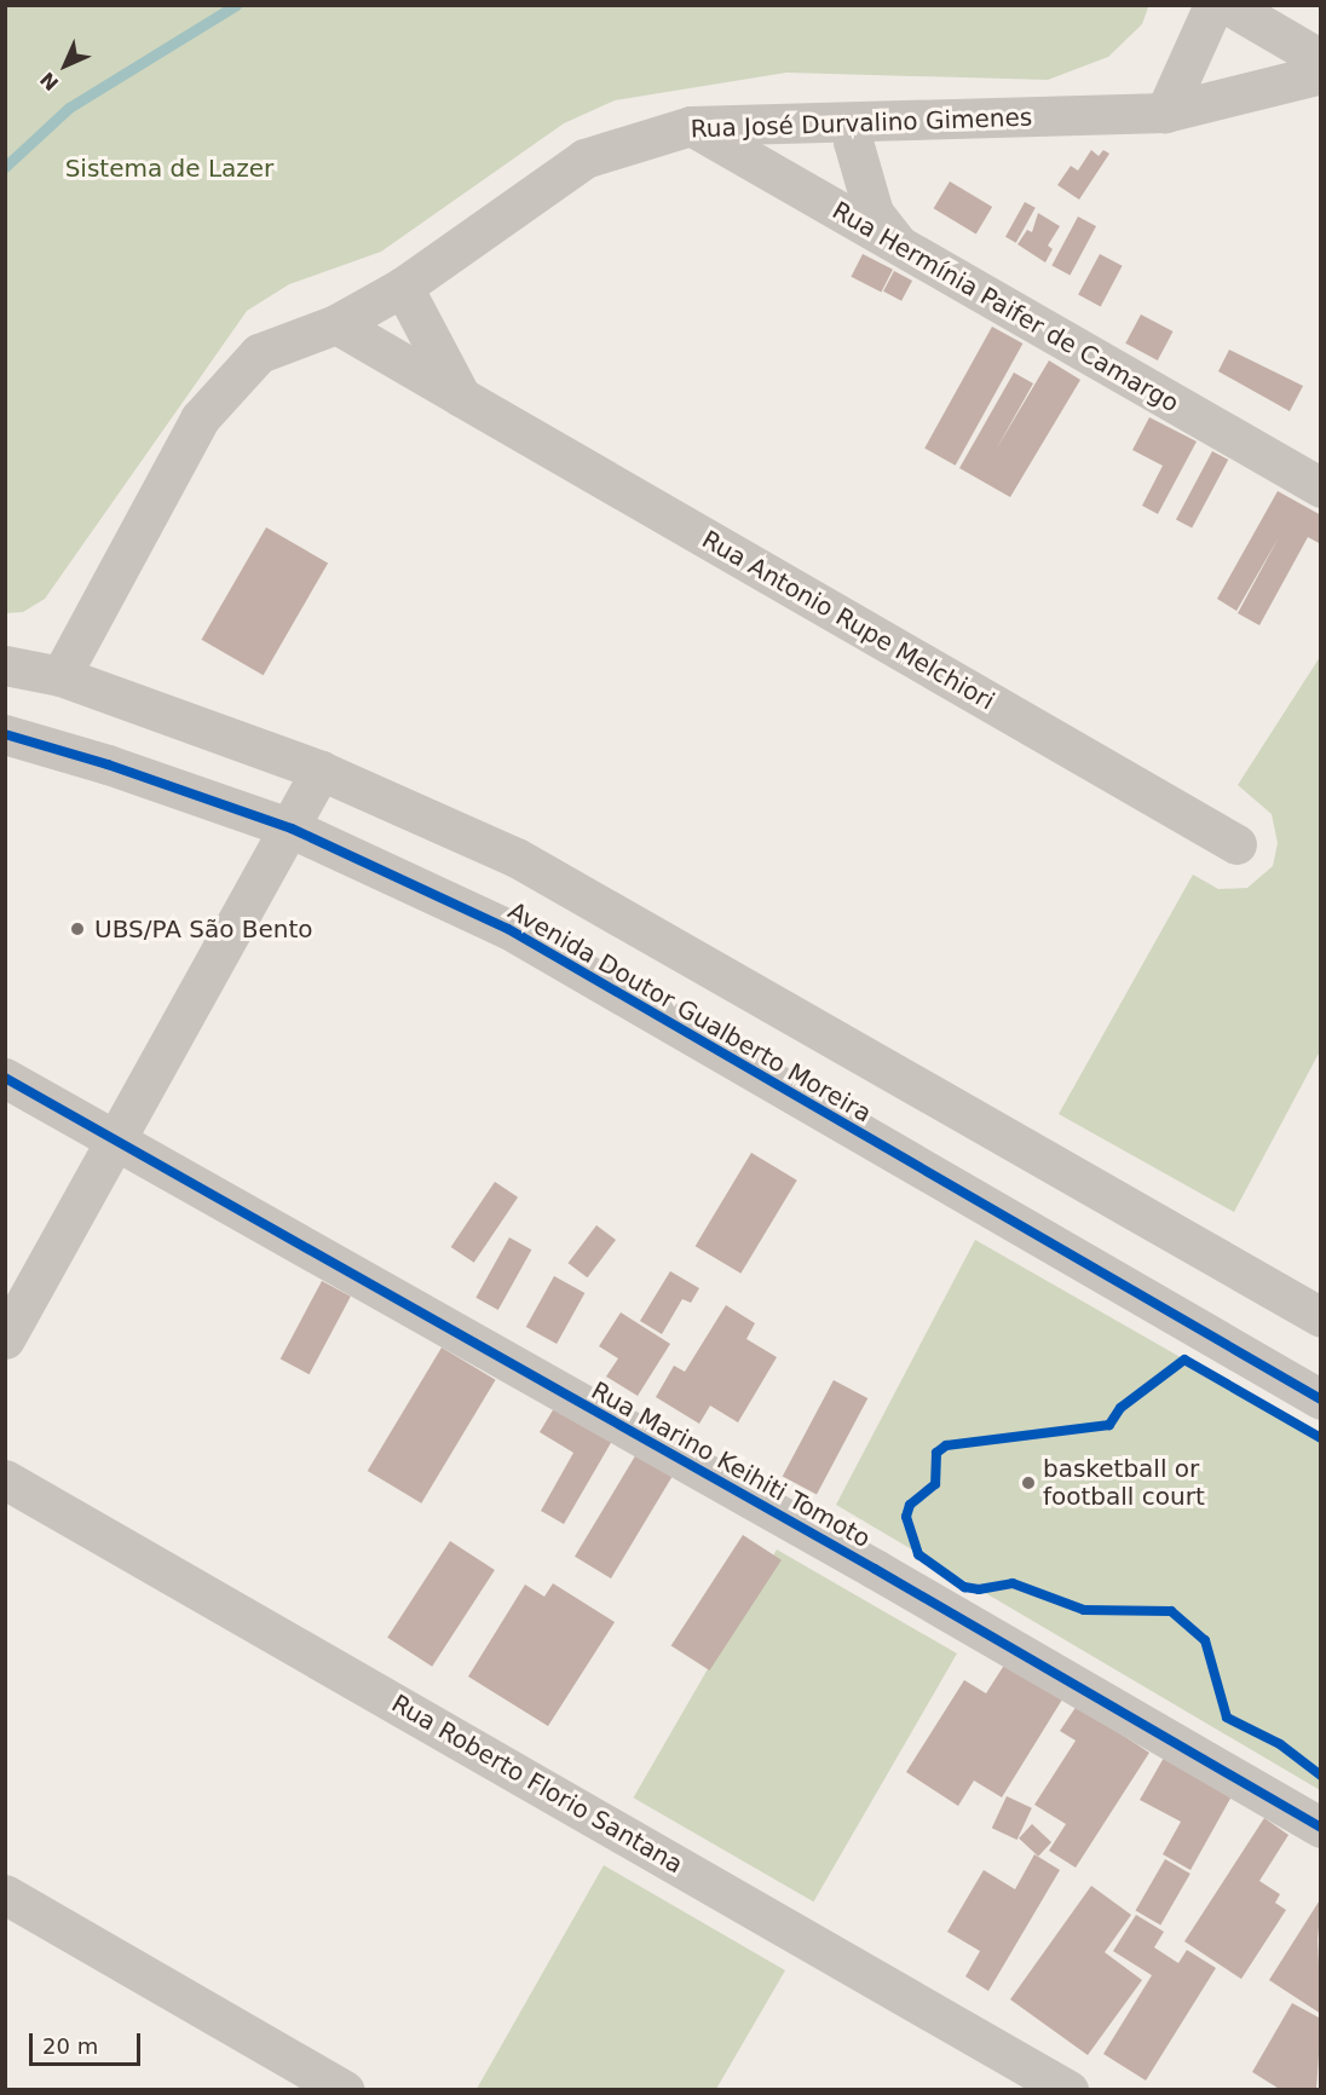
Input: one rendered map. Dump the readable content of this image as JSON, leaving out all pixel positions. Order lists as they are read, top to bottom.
{
  "streets": {
    "street": [
      "Rua José Durvalino Gimenes",
      "Rua Hermínia Paifer de Camargo",
      "Rua Antonio Rupe Melchiori",
      "Avenida Doutor Gualberto Moreira",
      "Rua Marino Keihiti Tomoto",
      "Rua Roberto Florio Santana"
    ]
  },
  "crossings": [
    ["Rua José Durvalino Gimenes", "Rua Hermínia Paifer de Camargo"],
    ["Rua José Durvalino Gimenes", "Rua Antonio Rupe Melchiori"],
    ["Rua José Durvalino Gimenes", "Avenida Doutor Gualberto Moreira"]
  ],
  "parks": ["Sistema de Lazer"],
  "places": ["UBS/PA São Bento", "basketball or football court"],
  "scale_bar": "20 m",
  "north": "bottom left"
}
